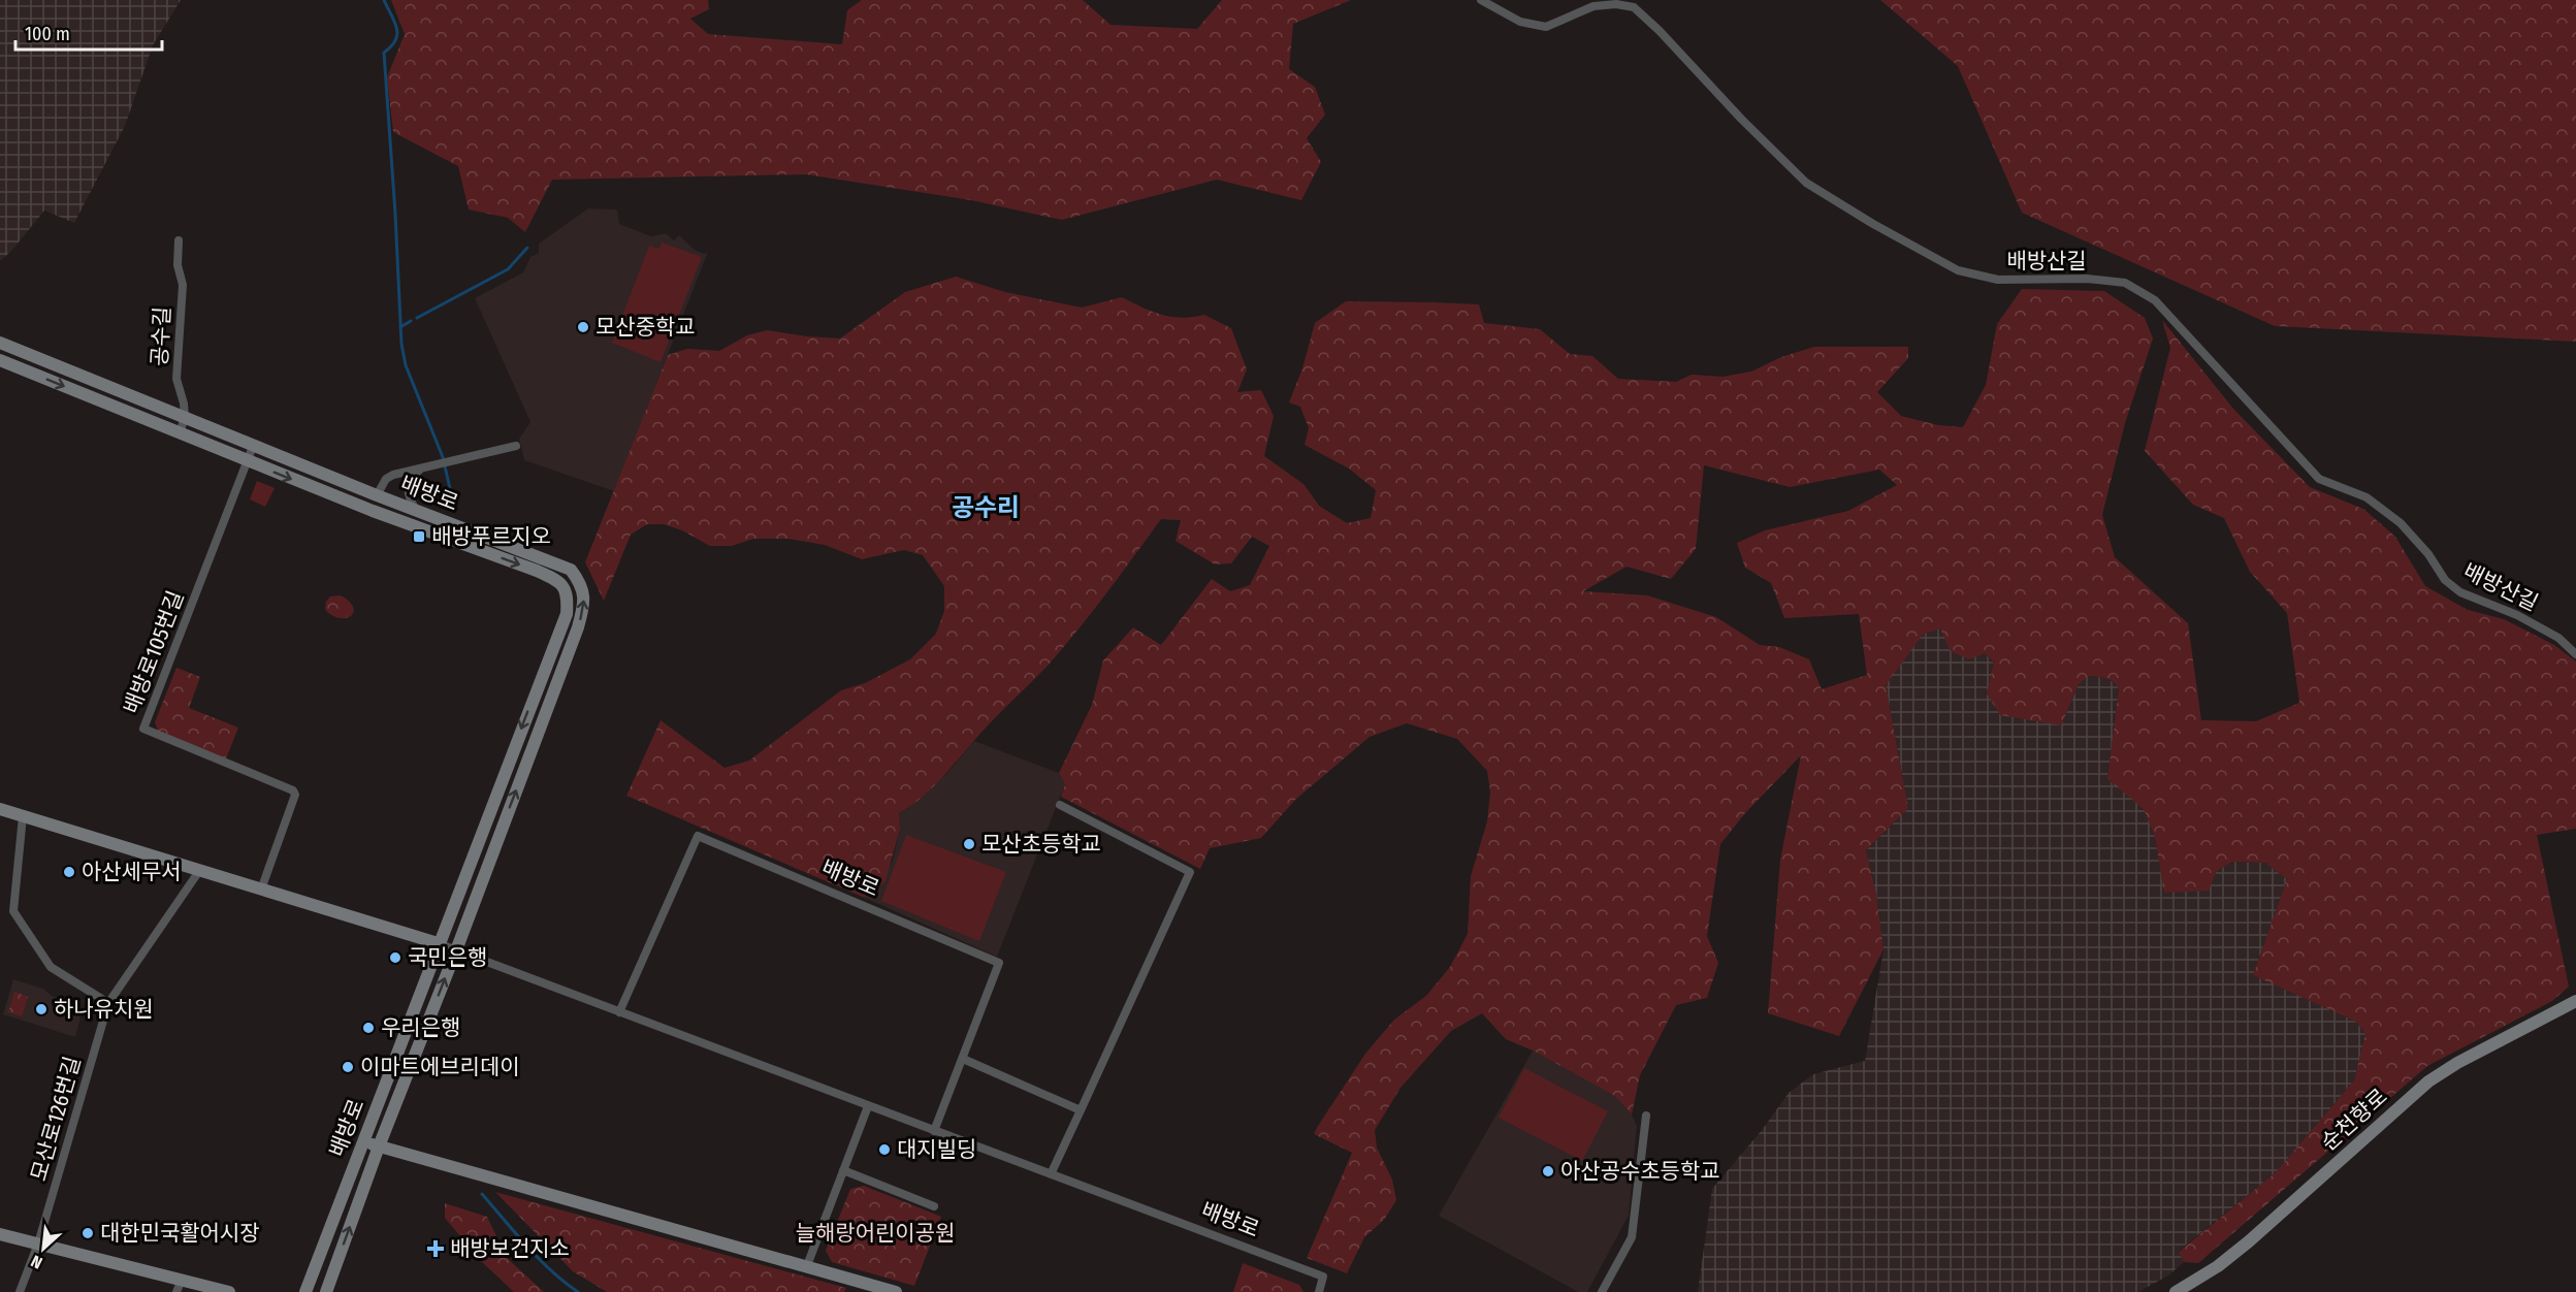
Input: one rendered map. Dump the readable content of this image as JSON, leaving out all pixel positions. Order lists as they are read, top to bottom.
{
  "streets": {
    "street": [
      "배방산길",
      "공수길",
      "배방로",
      "배방로105번길",
      "모산로126번길",
      "순천향로"
    ]
  },
  "crossings": [
    ["공수길", "배방로"],
    ["배방로", "배방로105번길"],
    ["배방로", "모산로126번길"]
  ],
  "districts": ["공수리"],
  "parks": ["늘해랑어린이공원"],
  "places": {
    "other": [
      "모산중학교",
      "모산초등학교",
      "아산세무서",
      "국민은행",
      "하나유치원",
      "우리은행",
      "이마트에브리데이",
      "대지빌딩",
      "아산공수초등학교",
      "대한민국활어시장"
    ],
    "transit": ["배방푸르지오"],
    "health": ["배방보건지소"]
  },
  "scale_bar": "100 m",
  "north": "bottom left"
}
